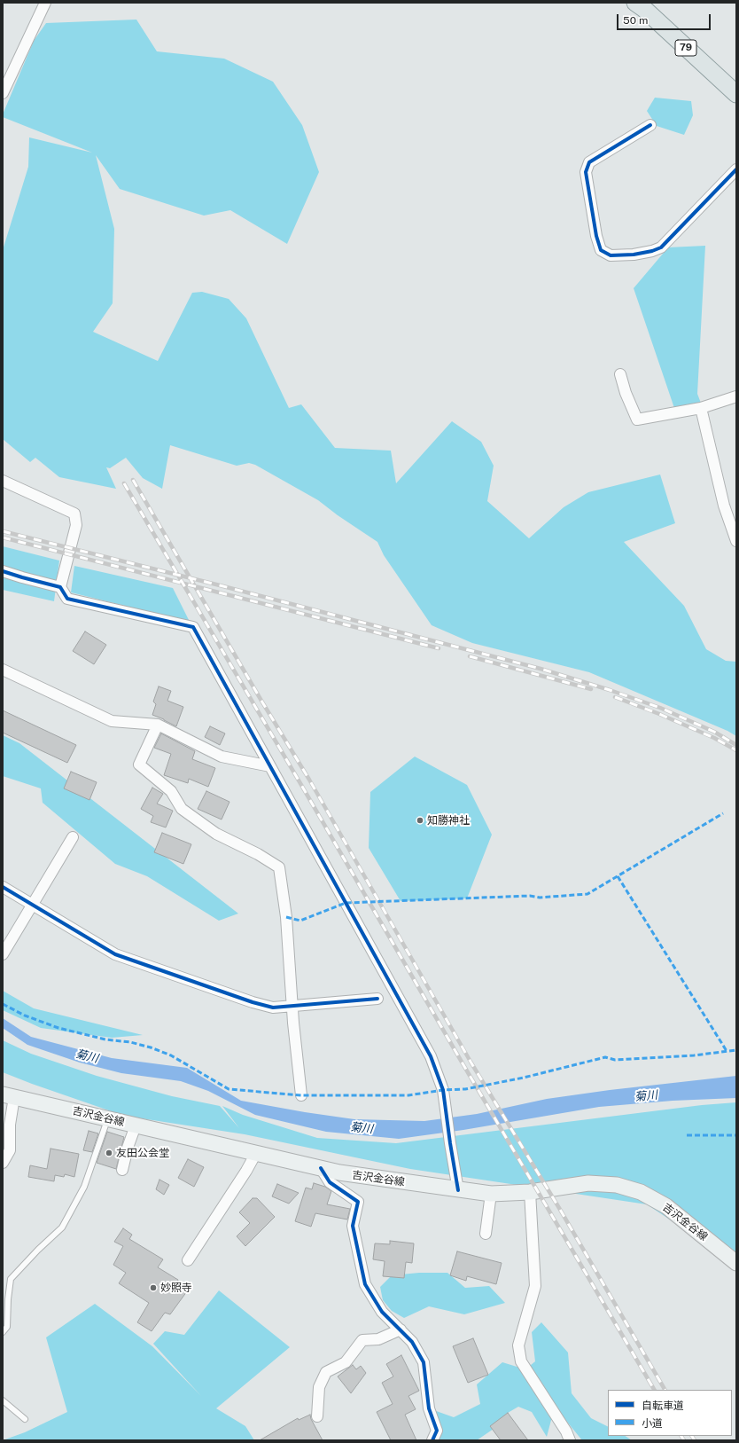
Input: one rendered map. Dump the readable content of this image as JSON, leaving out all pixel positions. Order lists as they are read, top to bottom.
{
  "streets": {
    "main road": ["79", "吉沢金谷線"]
  },
  "water": ["菊川"],
  "places": ["知勝神社", "友田公会堂", "妙照寺"],
  "legend": ["自転車道", "小道"],
  "scale_bar": "50 m"
}
